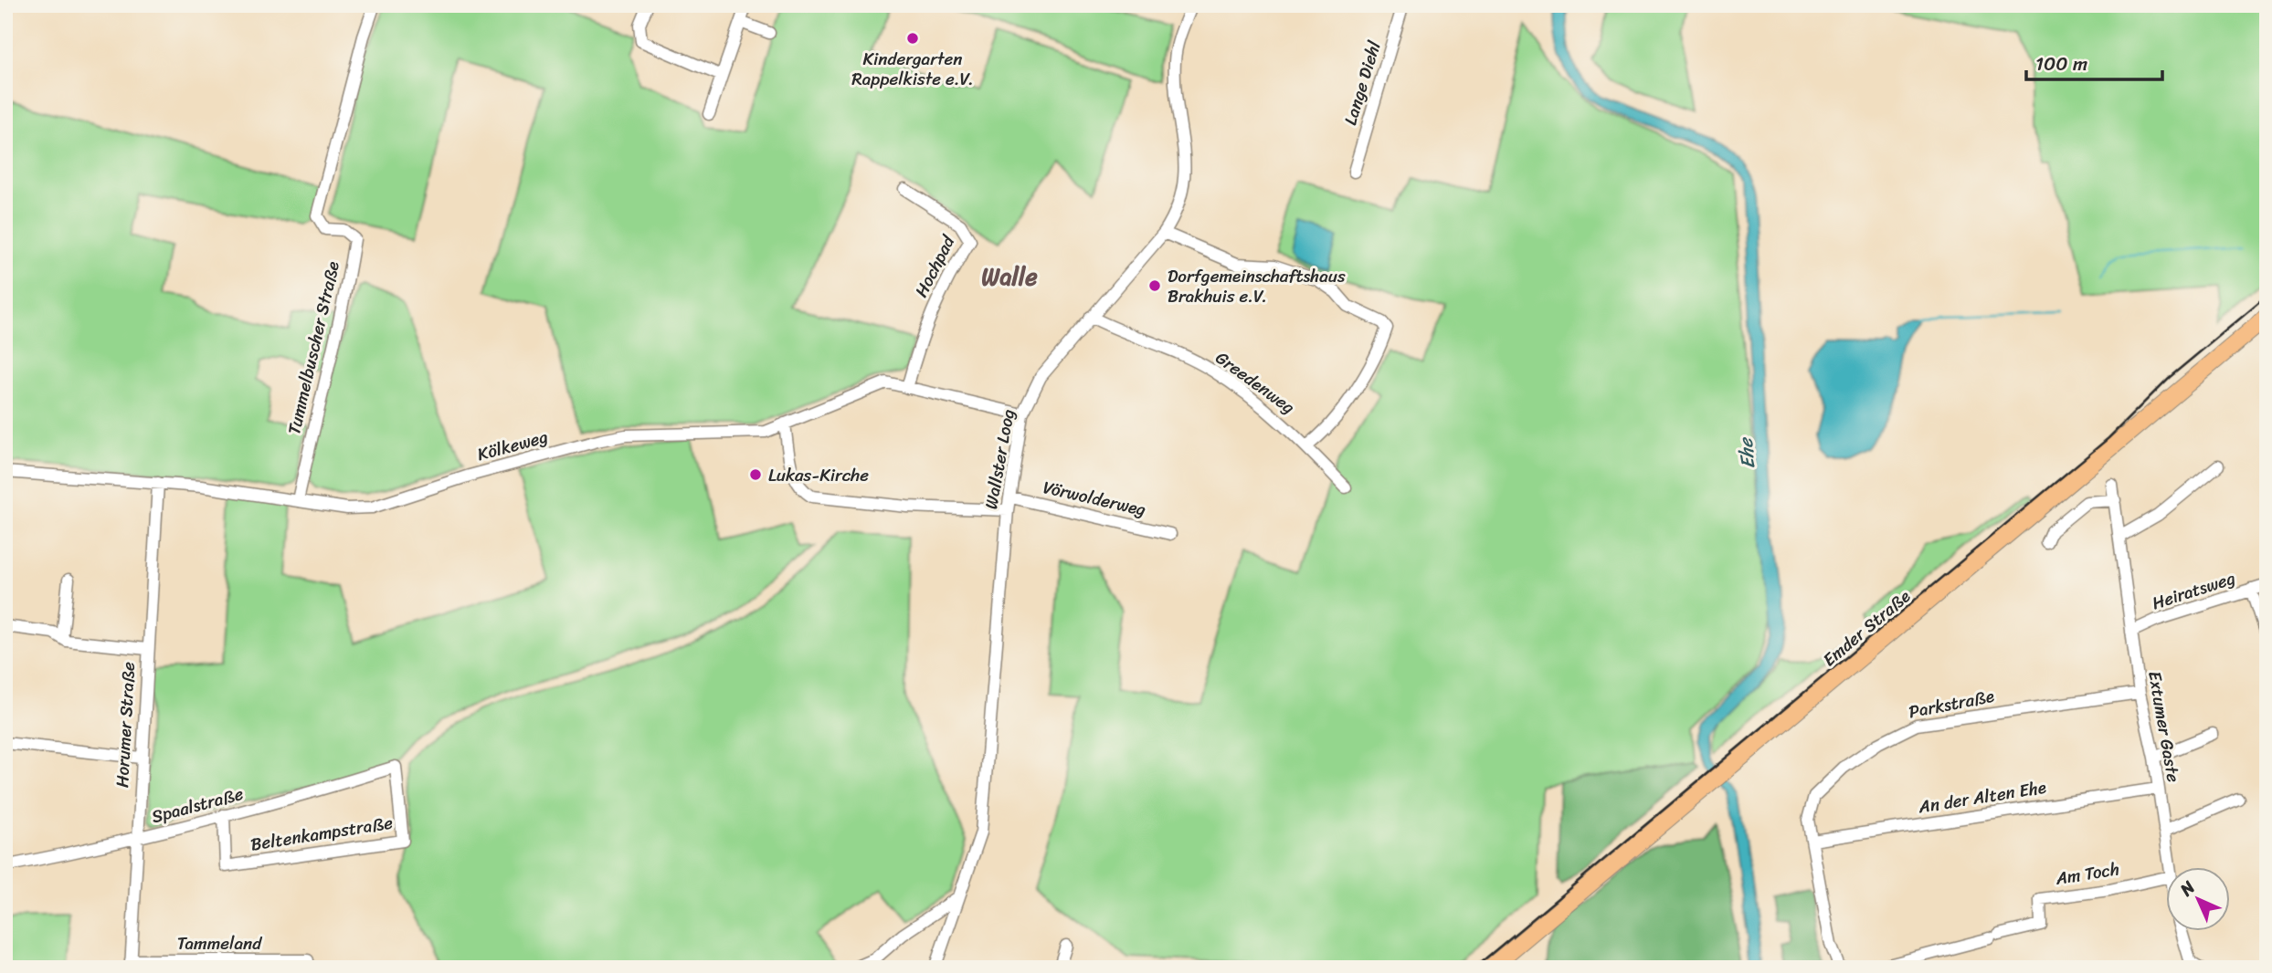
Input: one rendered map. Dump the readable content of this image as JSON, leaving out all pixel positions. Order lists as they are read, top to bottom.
{
  "streets": {
    "main road": ["Emder Straße"],
    "street": [
      "Lange Diehl",
      "Hochpad",
      "Tummelbuscher Straße",
      "Greedenweg",
      "Kölkeweg",
      "Wallster Loog",
      "Vörwolderweg",
      "Heiratsweg",
      "Parkstraße",
      "Horumer Straße",
      "Extumer Gaste",
      "An der Alten Ehe",
      "Spaalstraße",
      "Beltenkampstraße",
      "Am Toch",
      "Tammeland"
    ]
  },
  "crossings": [
    ["Hochpad", "Kölkeweg"],
    ["Tummelbuscher Straße", "Kölkeweg"],
    ["Greedenweg", "Wallster Loog"],
    ["Kölkeweg", "Wallster Loog"],
    ["Kölkeweg", "Horumer Straße"],
    ["Wallster Loog", "Vörwolderweg"],
    ["Heiratsweg", "Extumer Gaste"],
    ["Parkstraße", "Extumer Gaste"],
    ["Parkstraße", "An der Alten Ehe"],
    ["Horumer Straße", "Spaalstraße"],
    ["Horumer Straße", "Tammeland"],
    ["Extumer Gaste", "An der Alten Ehe"],
    ["Spaalstraße", "Beltenkampstraße"]
  ],
  "districts": ["Walle"],
  "water": ["Ehe"],
  "places": ["Kindergarten Rappelkiste e.V.", "Dorfgemeinschaftshaus Brakhuis e.V.", "Lukas-Kirche"],
  "scale_bar": "100 m",
  "north": "top left"
}
